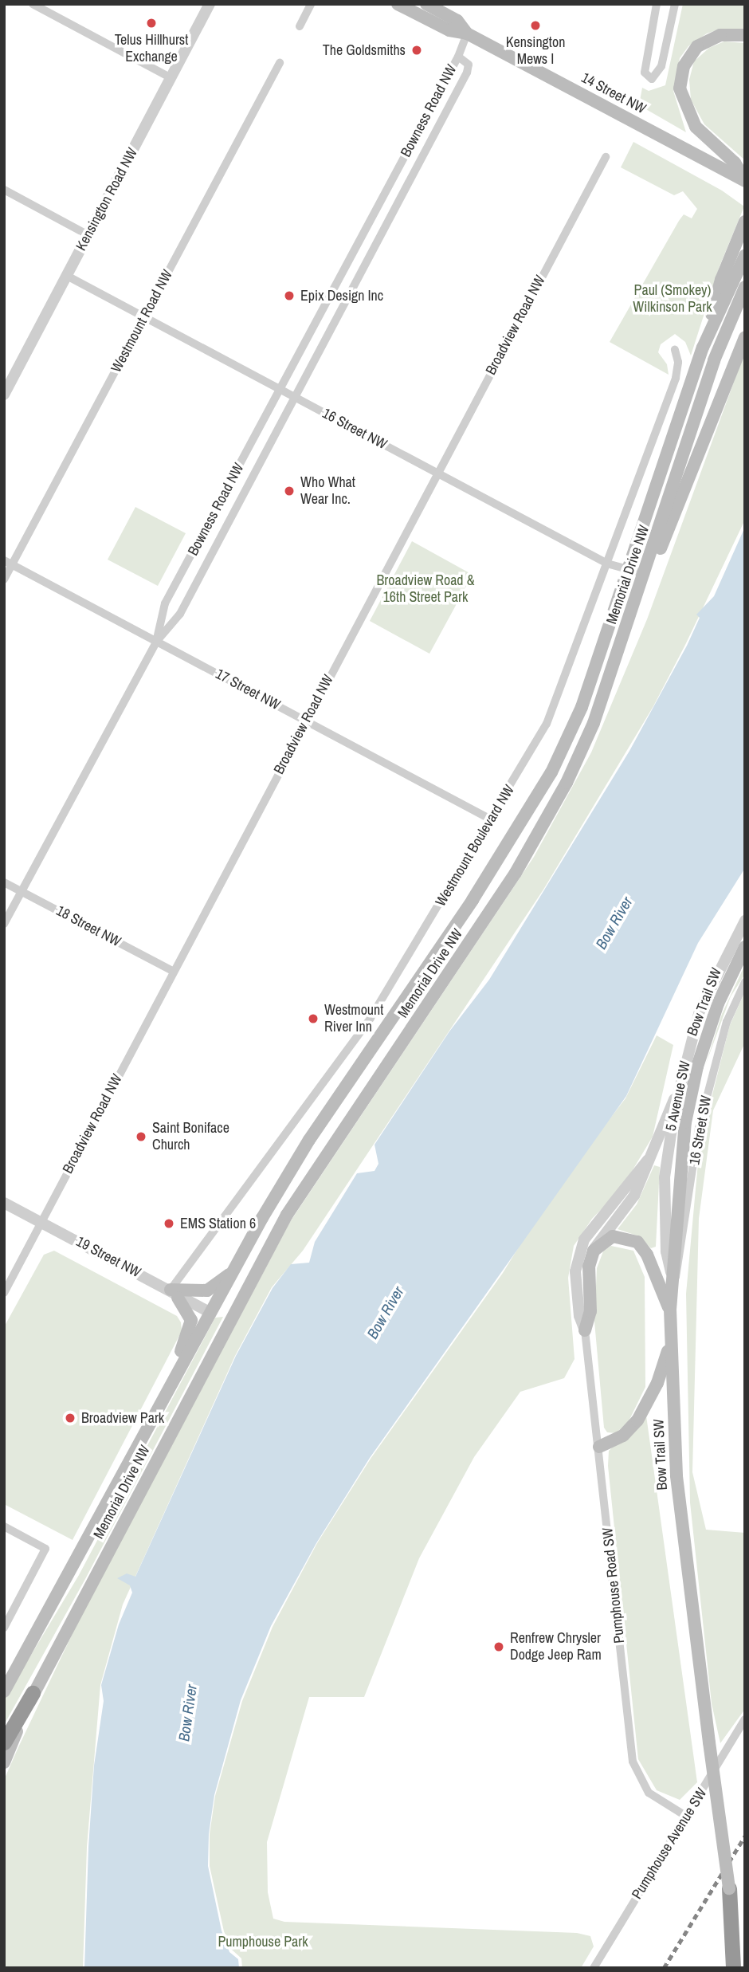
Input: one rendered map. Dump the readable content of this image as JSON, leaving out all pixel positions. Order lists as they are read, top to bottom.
{
  "streets": {
    "main road": ["14 Street NW", "Memorial Drive NW", "Bow Trail SW"],
    "street": [
      "Bowness Road NW",
      "Kensington Road NW",
      "Westmount Road NW",
      "Broadview Road NW",
      "16 Street NW",
      "17 Street NW",
      "Westmount Boulevard NW",
      "18 Street NW",
      "5 Avenue SW",
      "16 Street SW",
      "19 Street NW",
      "Pumphouse Road SW",
      "Pumphouse Avenue SW"
    ]
  },
  "crossings": [
    ["Bowness Road NW", "16 Street NW"],
    ["Bowness Road NW", "17 Street NW"],
    ["Bowness Road NW", "18 Street NW"],
    ["Kensington Road NW", "16 Street NW"],
    ["Westmount Road NW", "16 Street NW"],
    ["Westmount Road NW", "17 Street NW"],
    ["Broadview Road NW", "16 Street NW"],
    ["Broadview Road NW", "17 Street NW"],
    ["Broadview Road NW", "18 Street NW"],
    ["Broadview Road NW", "19 Street NW"],
    ["16 Street NW", "Memorial Drive NW"],
    ["16 Street NW", "Westmount Boulevard NW"],
    ["Memorial Drive NW", "19 Street NW"],
    ["17 Street NW", "Westmount Boulevard NW"],
    ["Westmount Boulevard NW", "19 Street NW"],
    ["Bow Trail SW", "5 Avenue SW"],
    ["Bow Trail SW", "16 Street SW"],
    ["5 Avenue SW", "16 Street SW"],
    ["Pumphouse Road SW", "Pumphouse Avenue SW"]
  ],
  "water": ["Bow River"],
  "parks": ["Paul (Smokey) Wilkinson Park", "Broadview Road & 16th Street Park", "Pumphouse Park"],
  "places": [
    "Telus Hillhurst Exchange",
    "Kensington Mews I",
    "The Goldsmiths",
    "Epix Design Inc",
    "Who What Wear Inc.",
    "Westmount River Inn",
    "Saint Boniface Church",
    "EMS Station 6",
    "Broadview Park",
    "Renfrew Chrysler Dodge Jeep Ram"
  ]
}
